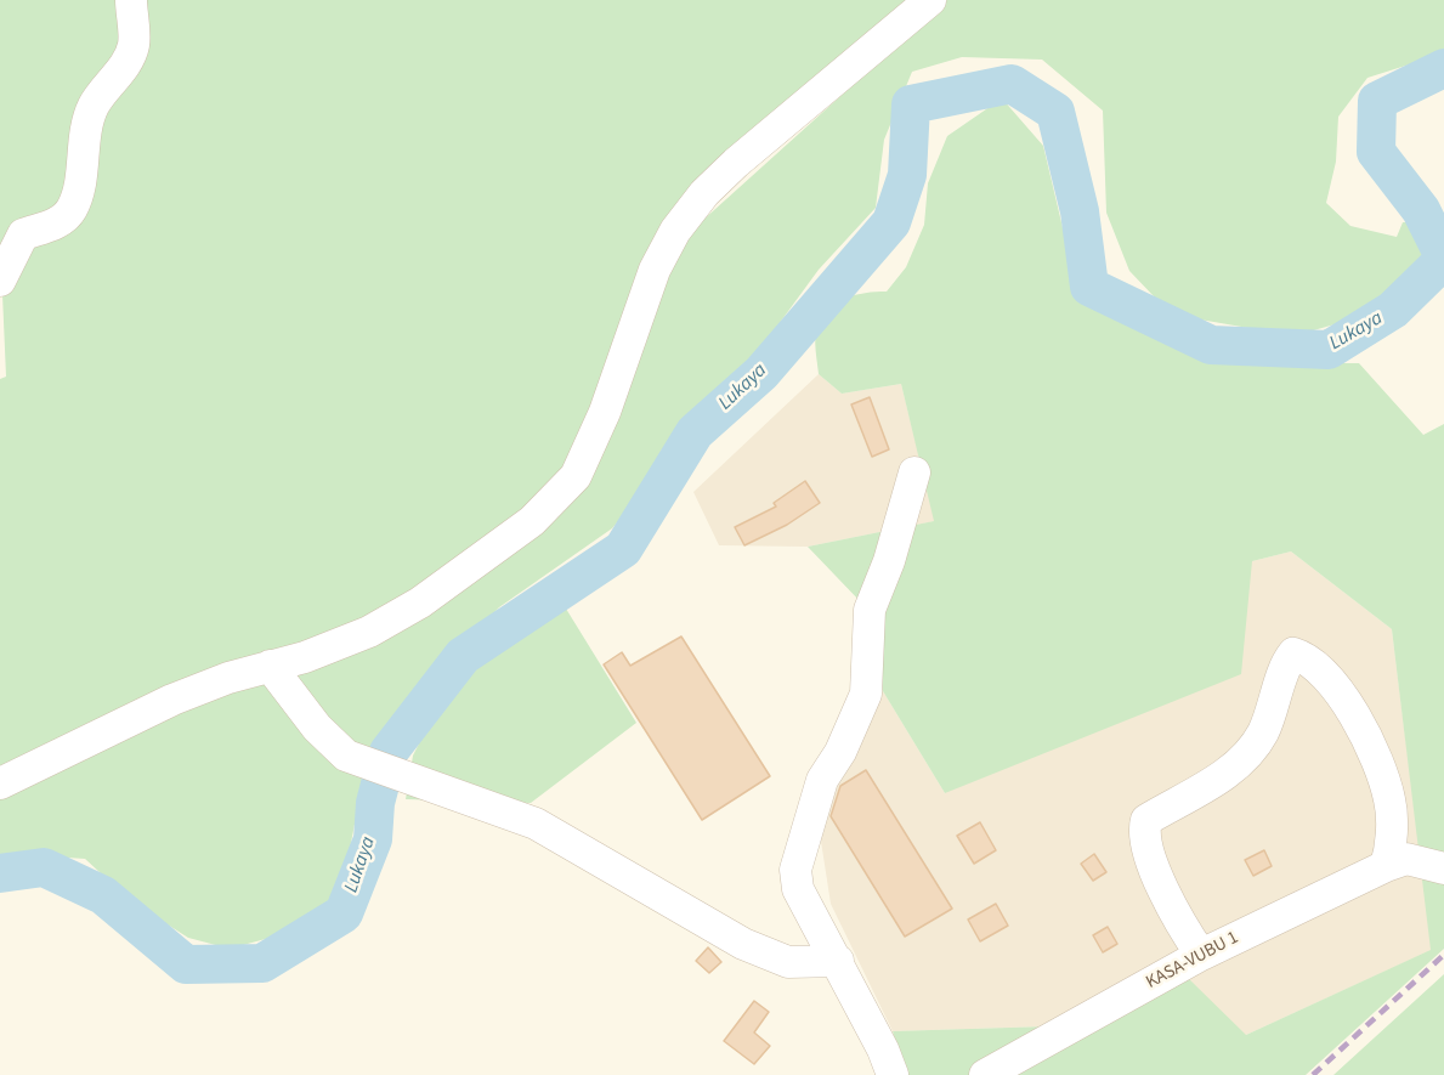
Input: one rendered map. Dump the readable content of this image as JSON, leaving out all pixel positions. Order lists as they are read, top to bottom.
{
  "streets": {
    "street": ["KASA-VUBU 1"]
  },
  "water": ["Lukaya"]
}
